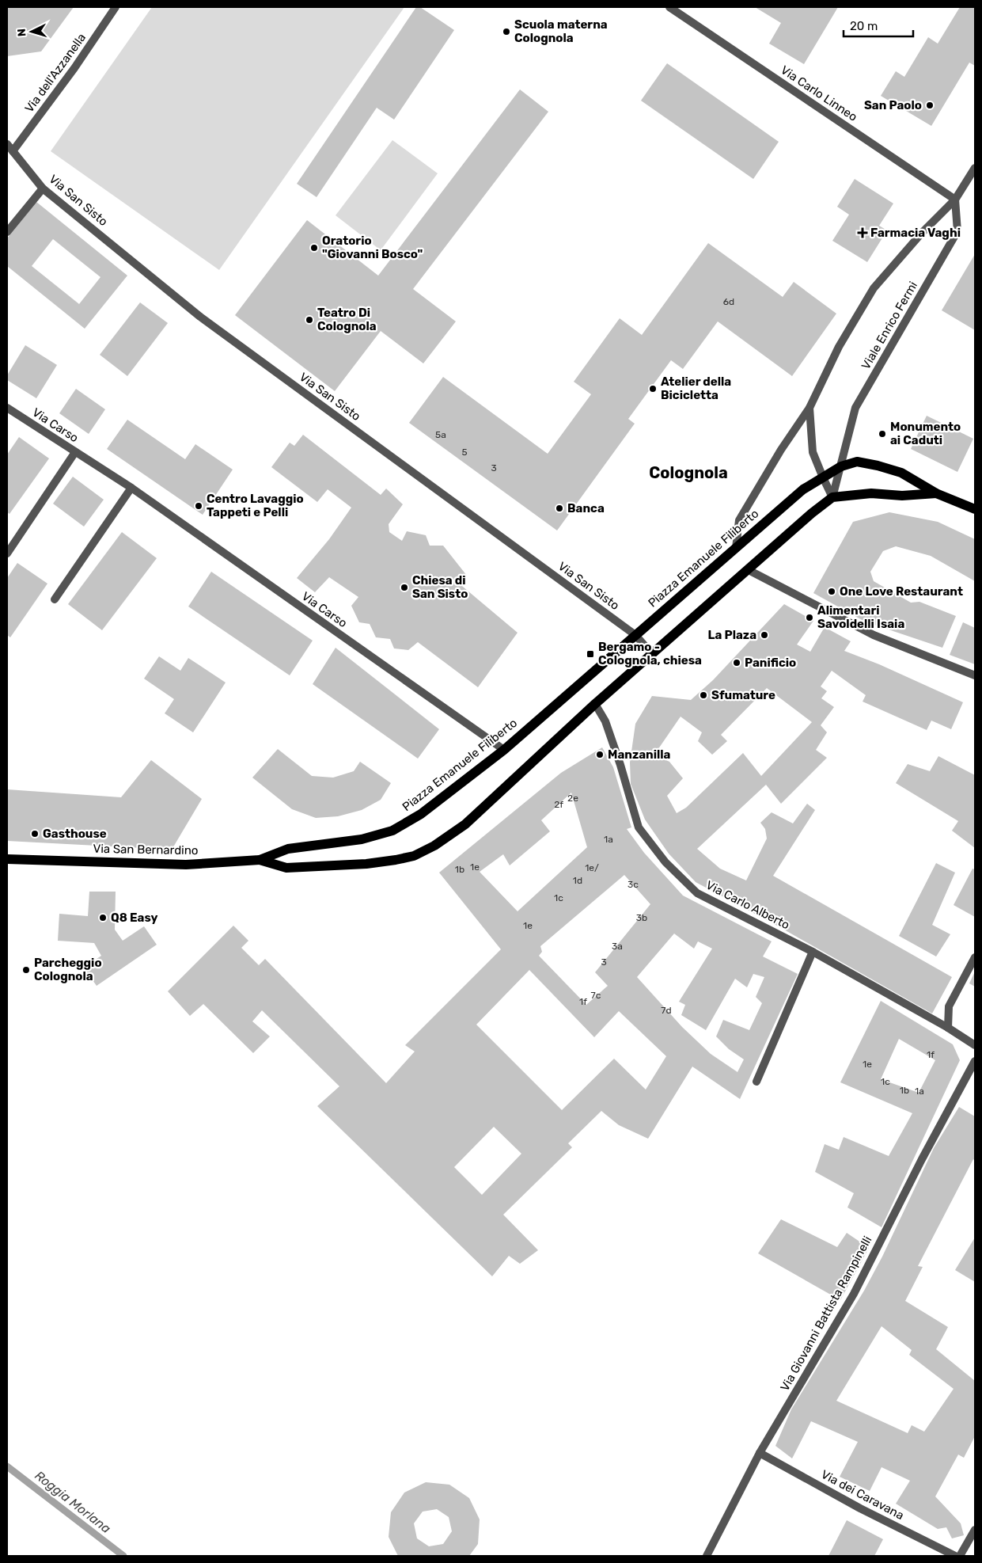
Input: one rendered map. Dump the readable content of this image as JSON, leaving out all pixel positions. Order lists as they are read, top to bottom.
{
  "streets": {
    "main road": ["Piazza Emanuele Filiberto", "Via San Bernardino"],
    "street": [
      "Via dell'Azzanella",
      "Via Carlo Linneo",
      "Via San Sisto",
      "Viale Enrico Fermi",
      "Via Carso",
      "Via Carlo Alberto",
      "Via Giovanni Battista Rampinelli",
      "Via dei Caravana"
    ]
  },
  "crossings": [
    ["Via dell'Azzanella", "Via San Sisto"],
    ["Via Carlo Linneo", "Viale Enrico Fermi"],
    ["Via San Sisto", "Piazza Emanuele Filiberto"],
    ["Viale Enrico Fermi", "Piazza Emanuele Filiberto"],
    ["Via Carso", "Piazza Emanuele Filiberto"],
    ["Piazza Emanuele Filiberto", "Via San Bernardino"],
    ["Via Giovanni Battista Rampinelli", "Via dei Caravana"]
  ],
  "districts": ["Colognola"],
  "water": ["Roggia Morlana"],
  "places": {
    "other": [
      "Scuola materna Colognola",
      "San Paolo",
      "Oratorio \"Giovanni Bosco\"",
      "Teatro Di Colognola",
      "Atelier della Bicicletta",
      "Monumento ai Caduti",
      "Centro Lavaggio Tappeti e Pelli",
      "Banca",
      "Chiesa di San Sisto",
      "One Love Restaurant",
      "Alimentari Savoldelli Isaia",
      "La Plaza",
      "Panificio",
      "Sfumature",
      "Manzanilla",
      "Gasthouse",
      "Q8 Easy",
      "Parcheggio Colognola"
    ],
    "health": ["Farmacia Vaghi"],
    "transit": ["Bergamo - Colognola, chiesa"]
  },
  "house_numbers": [
    "6d",
    "5a",
    "5",
    "3",
    "2e",
    "2f",
    "1a",
    "1e",
    "1e/",
    "1b",
    "1d",
    "3c",
    "1c",
    "3b",
    "1e",
    "3a",
    "3",
    "7c",
    "1f",
    "7d",
    "1f",
    "1e",
    "1c",
    "1b",
    "1a"
  ],
  "scale_bar": "20 m",
  "north": "left"
}
